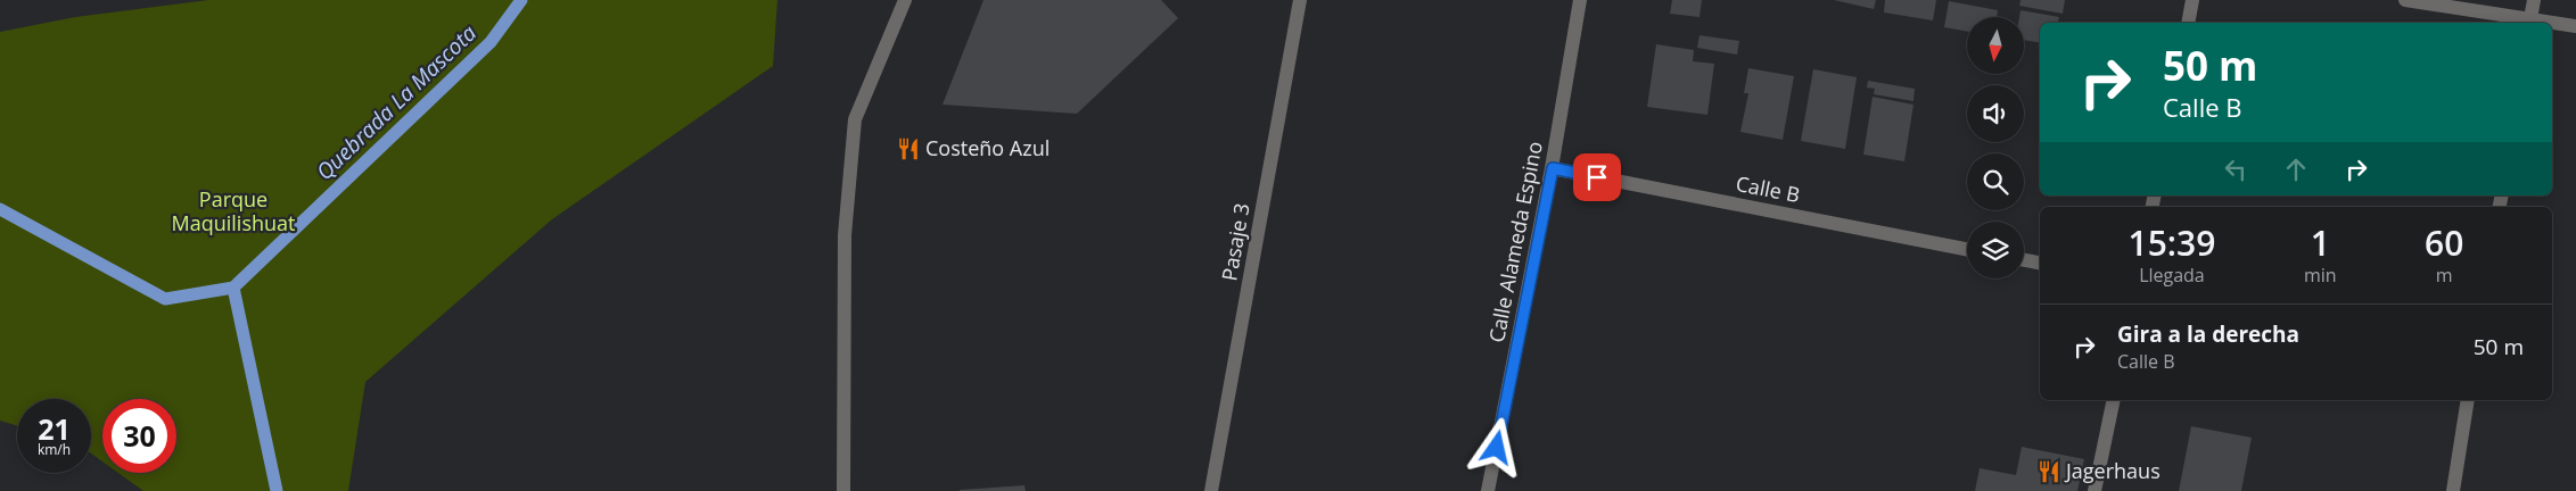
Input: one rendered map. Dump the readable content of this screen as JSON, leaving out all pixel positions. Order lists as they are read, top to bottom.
{
  "streets": {
    "street": ["Calle B", "Pasaje 3", "Calle Alameda Espino"]
  },
  "crossings": [
    ["Calle B", "Calle Alameda Espino"]
  ],
  "water": ["Quebrada La Mascota"],
  "parks": ["Parque Maquilishuat"],
  "places": {
    "restaurant": ["Costeño Azul", "Jagerhaus"]
  },
  "north": "bottom",
  "page": {
    "turn": ["50 m", "Calle B"],
    "eta": [
      "15:39",
      "Llegada",
      "1",
      "min",
      "60",
      "m"
    ],
    "list": [
      {
        "name": "Gira a la derecha",
        "note": "Calle B",
        "value": "50 m"
      }
    ],
    "speed": "21 km/h",
    "limit": "30"
  }
}
